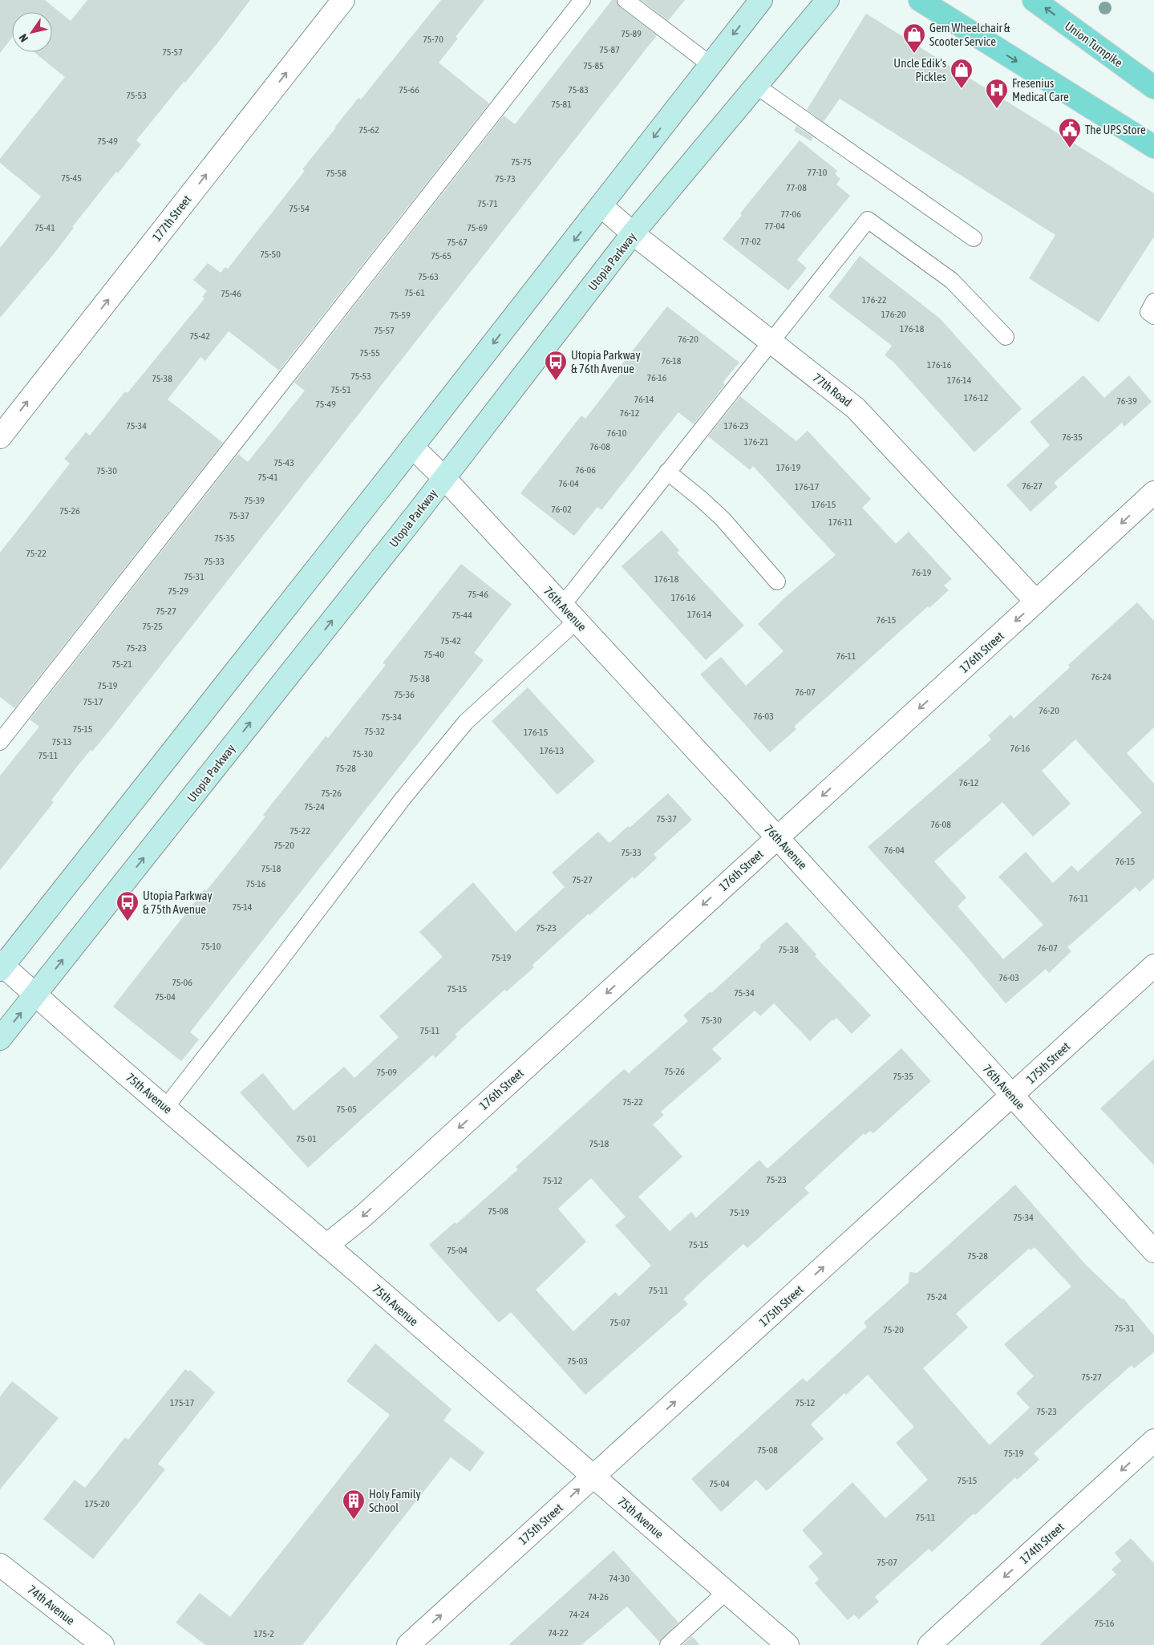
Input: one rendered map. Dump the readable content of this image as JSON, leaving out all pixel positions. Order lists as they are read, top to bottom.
{
  "streets": {
    "main road": ["Union Turnpike", "Utopia Parkway"],
    "street": [
      "177th Street",
      "77th Road",
      "76th Avenue",
      "176th Street",
      "175th Street",
      "75th Avenue",
      "174th Street",
      "74th Avenue"
    ]
  },
  "crossings": [
    ["Utopia Parkway", "77th Road"],
    ["Utopia Parkway", "76th Avenue"],
    ["Utopia Parkway", "75th Avenue"],
    ["77th Road", "176th Street"],
    ["76th Avenue", "176th Street"],
    ["76th Avenue", "175th Street"],
    ["176th Street", "75th Avenue"],
    ["175th Street", "75th Avenue"]
  ],
  "one_way": [
    "177th Street",
    "176th Street",
    "175th Street",
    "174th Street"
  ],
  "places": {
    "shop": ["Gem Wheelchair & Scooter Service", "Uncle Edik's Pickles"],
    "hospital": ["Fresenius Medical Care"],
    "public building": ["The UPS Store"],
    "bus stop": ["Utopia Parkway & 76th Avenue", "Utopia Parkway & 75th Avenue"],
    "building": ["Holy Family School"]
  },
  "house_numbers": [
    "75-89",
    "75-70",
    "75-87",
    "75-57",
    "75-85",
    "75-66",
    "75-83",
    "75-53",
    "75-81",
    "75-62",
    "75-49",
    "75-75",
    "77-10",
    "75-58",
    "75-45",
    "75-73",
    "77-08",
    "75-71",
    "75-54",
    "77-06",
    "77-04",
    "75-41",
    "75-69",
    "77-02",
    "75-67",
    "75-50",
    "75-65",
    "75-63",
    "75-61",
    "75-46",
    "176-22",
    "176-20",
    "75-59",
    "176-18",
    "75-57",
    "75-42",
    "76-20",
    "75-55",
    "76-18",
    "176-16",
    "75-53",
    "76-16",
    "75-38",
    "176-14",
    "75-51",
    "176-12",
    "76-14",
    "76-39",
    "75-49",
    "76-12",
    "75-34",
    "176-23",
    "76-10",
    "76-35",
    "176-21",
    "76-08",
    "75-43",
    "176-19",
    "76-06",
    "75-30",
    "75-41",
    "76-04",
    "76-27",
    "176-17",
    "75-39",
    "176-15",
    "76-02",
    "75-26",
    "75-37",
    "176-11",
    "75-35",
    "75-22",
    "75-33",
    "76-19",
    "75-31",
    "176-18",
    "75-29",
    "75-46",
    "176-16",
    "75-27",
    "176-14",
    "75-44",
    "76-15",
    "75-25",
    "75-42",
    "75-23",
    "75-40",
    "76-11",
    "75-21",
    "76-24",
    "75-38",
    "75-19",
    "76-07",
    "75-36",
    "75-17",
    "76-20",
    "76-03",
    "75-34",
    "75-15",
    "75-32",
    "176-15",
    "75-13",
    "76-16",
    "176-13",
    "75-30",
    "75-11",
    "75-28",
    "76-12",
    "75-26",
    "75-24",
    "75-37",
    "76-08",
    "75-22",
    "75-20",
    "76-04",
    "75-33",
    "76-15",
    "75-18",
    "75-27",
    "75-16",
    "76-11",
    "75-14",
    "75-23",
    "75-10",
    "76-07",
    "75-38",
    "75-19",
    "76-03",
    "75-06",
    "75-15",
    "75-34",
    "75-04",
    "75-30",
    "75-11",
    "75-26",
    "75-09",
    "75-35",
    "75-22",
    "75-05",
    "75-01",
    "75-18",
    "75-23",
    "75-12",
    "75-08",
    "75-19",
    "75-34",
    "75-15",
    "75-04",
    "75-28",
    "75-11",
    "75-24",
    "75-07",
    "75-31",
    "75-20",
    "75-03",
    "75-27",
    "175-17",
    "75-12",
    "75-23",
    "75-08",
    "75-19",
    "75-15",
    "75-04",
    "175-20",
    "75-11",
    "75-07",
    "74-30",
    "74-26",
    "74-24",
    "75-16",
    "74-22",
    "175-2"
  ],
  "north": "bottom left"
}
